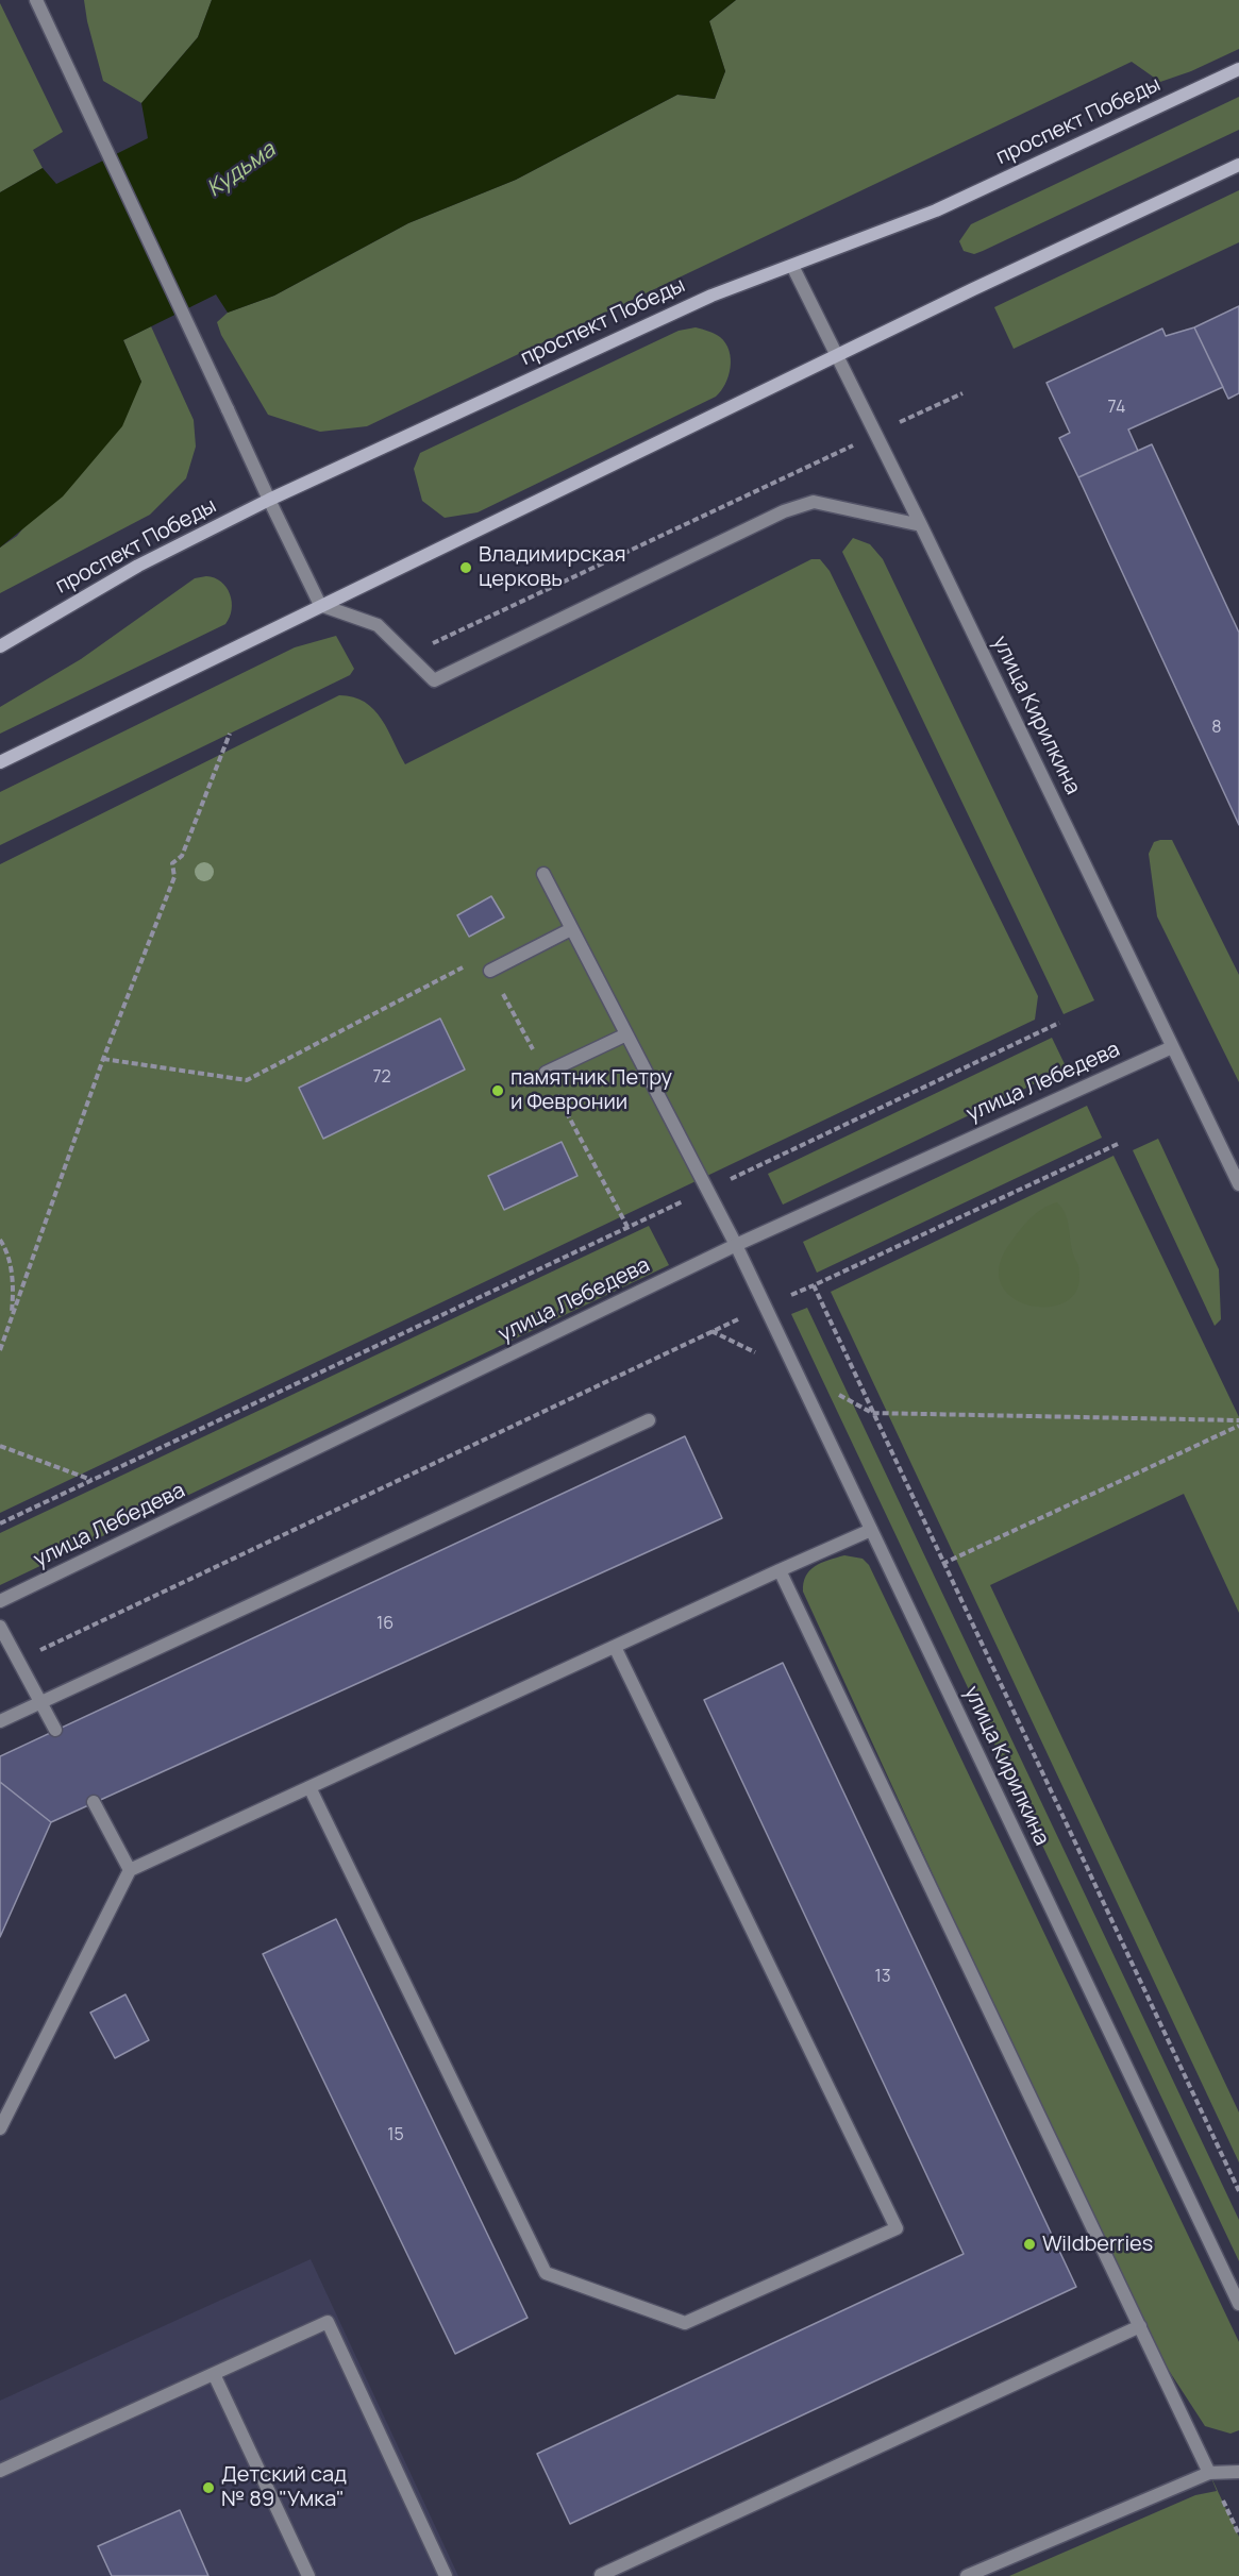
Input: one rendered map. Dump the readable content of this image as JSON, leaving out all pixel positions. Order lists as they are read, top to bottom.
{
  "streets": {
    "main road": ["проспект Победы"],
    "street": ["улица Кирилкина", "улица Лебедева"]
  },
  "crossings": [
    ["проспект Победы", "улица Кирилкина"],
    ["улица Кирилкина", "улица Лебедева"]
  ],
  "water": ["Кудьма"],
  "places": [
    "Владимирская церковь",
    "памятник Петру и Февронии",
    "Wildberries",
    "Детский сад № 89 \"Умка\""
  ],
  "house_numbers": [
    "74",
    "8",
    "72",
    "16",
    "13",
    "15"
  ]
}
